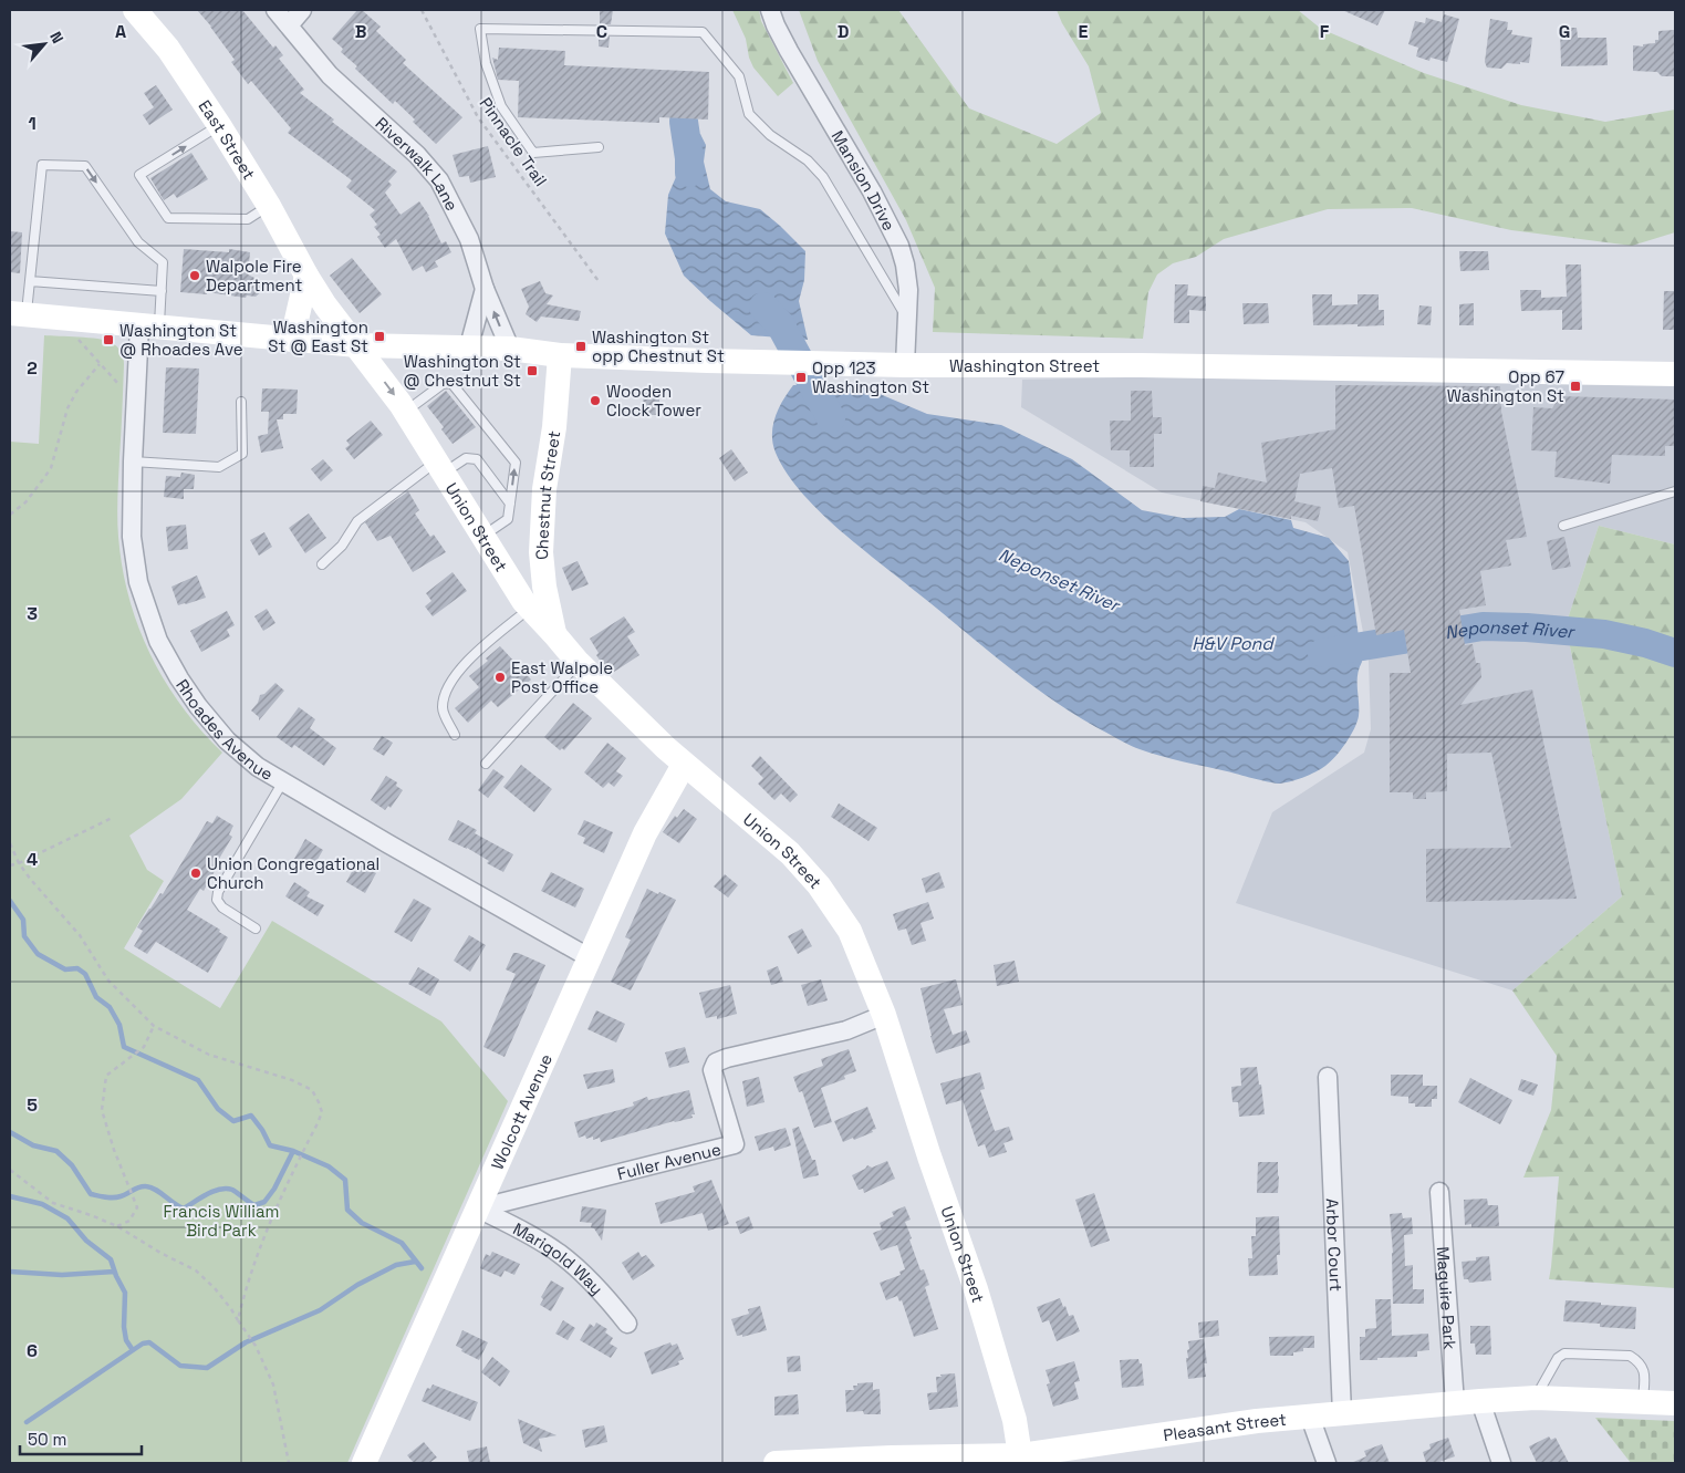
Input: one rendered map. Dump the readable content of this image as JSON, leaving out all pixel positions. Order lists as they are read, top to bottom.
{
  "streets": {
    "main road": [
      "East Street",
      "Washington Street",
      "Chestnut Street",
      "Union Street",
      "Wolcott Avenue",
      "Pleasant Street"
    ],
    "street": [
      "Riverwalk Lane",
      "Mansion Drive",
      "Rhoades Avenue",
      "Fuller Avenue",
      "Arbor Court",
      "Marigold Way",
      "Maguire Park"
    ],
    "path": ["Pinnacle Trail"]
  },
  "crossings": [
    ["East Street", "Washington Street"],
    ["East Street", "Union Street"],
    ["Riverwalk Lane", "Washington Street"],
    ["Mansion Drive", "Washington Street"],
    ["Washington Street", "Chestnut Street"],
    ["Washington Street", "Union Street"],
    ["Washington Street", "Rhoades Avenue"],
    ["Chestnut Street", "Union Street"],
    ["Union Street", "Wolcott Avenue"],
    ["Union Street", "Fuller Avenue"],
    ["Union Street", "Pleasant Street"],
    ["Rhoades Avenue", "Wolcott Avenue"],
    ["Wolcott Avenue", "Fuller Avenue"],
    ["Wolcott Avenue", "Marigold Way"],
    ["Fuller Avenue", "Marigold Way"],
    ["Arbor Court", "Pleasant Street"],
    ["Maguire Park", "Pleasant Street"]
  ],
  "water": ["Neponset River", "H&V Pond"],
  "parks": ["Francis William Bird Park"],
  "places": {
    "other": [
      "Walpole Fire Department",
      "Wooden Clock Tower",
      "East Walpole Post Office",
      "Union Congregational Church"
    ],
    "transit": [
      "Washington St @ East St",
      "Washington St @ Rhoades Ave",
      "Washington St opp Chestnut St",
      "Washington St @ Chestnut St",
      "Opp 123 Washington St",
      "Opp 67 Washington St"
    ]
  },
  "scale_bar": "50 m",
  "north": "top right",
  "grid": {
    "columns": [
      "A",
      "B",
      "C",
      "D",
      "E",
      "F",
      "G"
    ],
    "rows": [
      "1",
      "2",
      "3",
      "4",
      "5",
      "6"
    ]
  }
}
